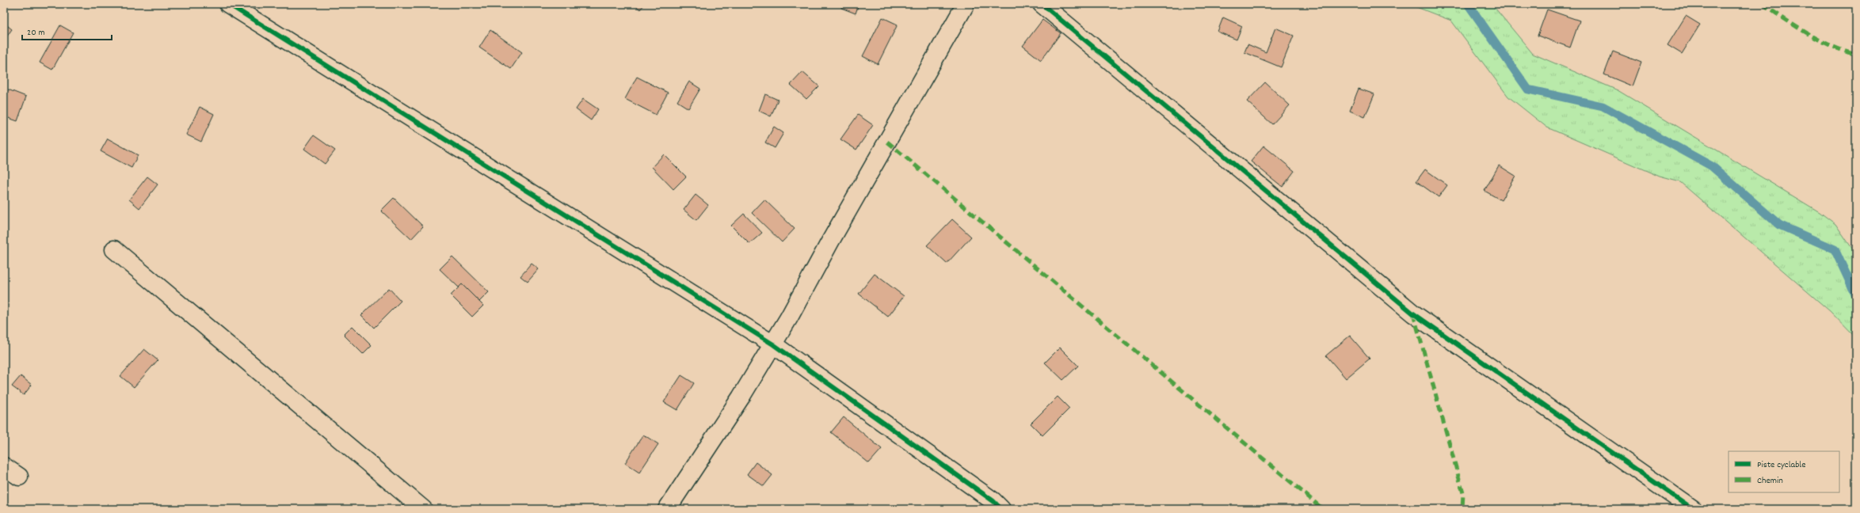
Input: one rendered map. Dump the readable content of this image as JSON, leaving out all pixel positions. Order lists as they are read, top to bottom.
{
  "legend": ["Piste cyclable", "Chemin"],
  "scale_bar": "20 m"
}
